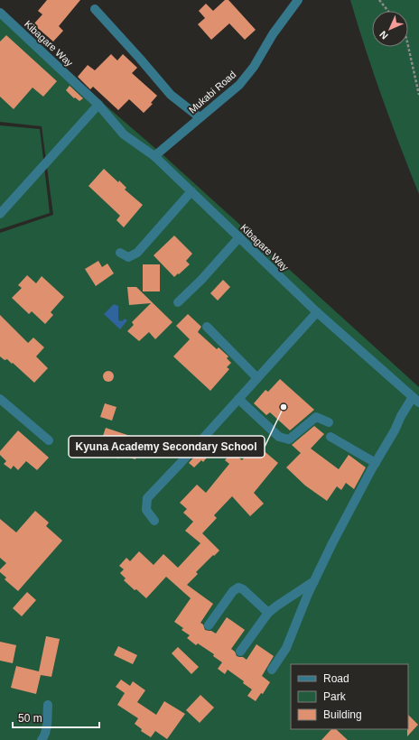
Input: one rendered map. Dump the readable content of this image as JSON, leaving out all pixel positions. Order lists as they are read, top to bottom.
{
  "streets": {
    "street": ["Kibagare Way", "Mukabi Road"]
  },
  "crossings": [
    ["Kibagare Way", "Mukabi Road"]
  ],
  "places": ["Kyuna Academy Secondary School"],
  "legend": ["Road", "Park", "Building"],
  "scale_bar": "50 m",
  "north": "bottom left"
}
